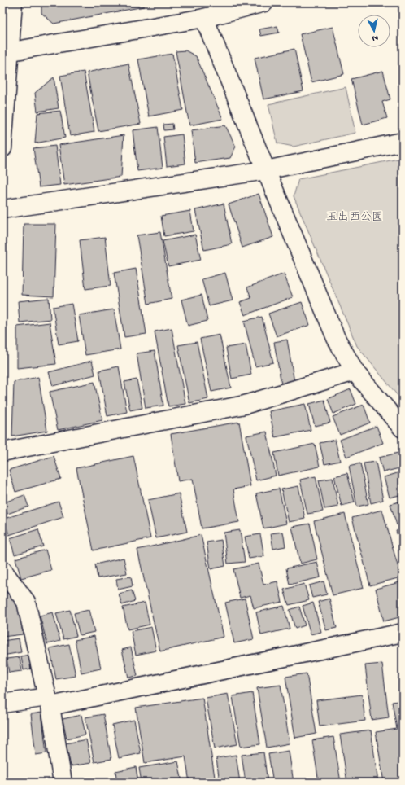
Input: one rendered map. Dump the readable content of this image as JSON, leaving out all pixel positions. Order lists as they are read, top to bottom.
{
  "parks": ["玉出西公園"],
  "north": "bottom"
}
